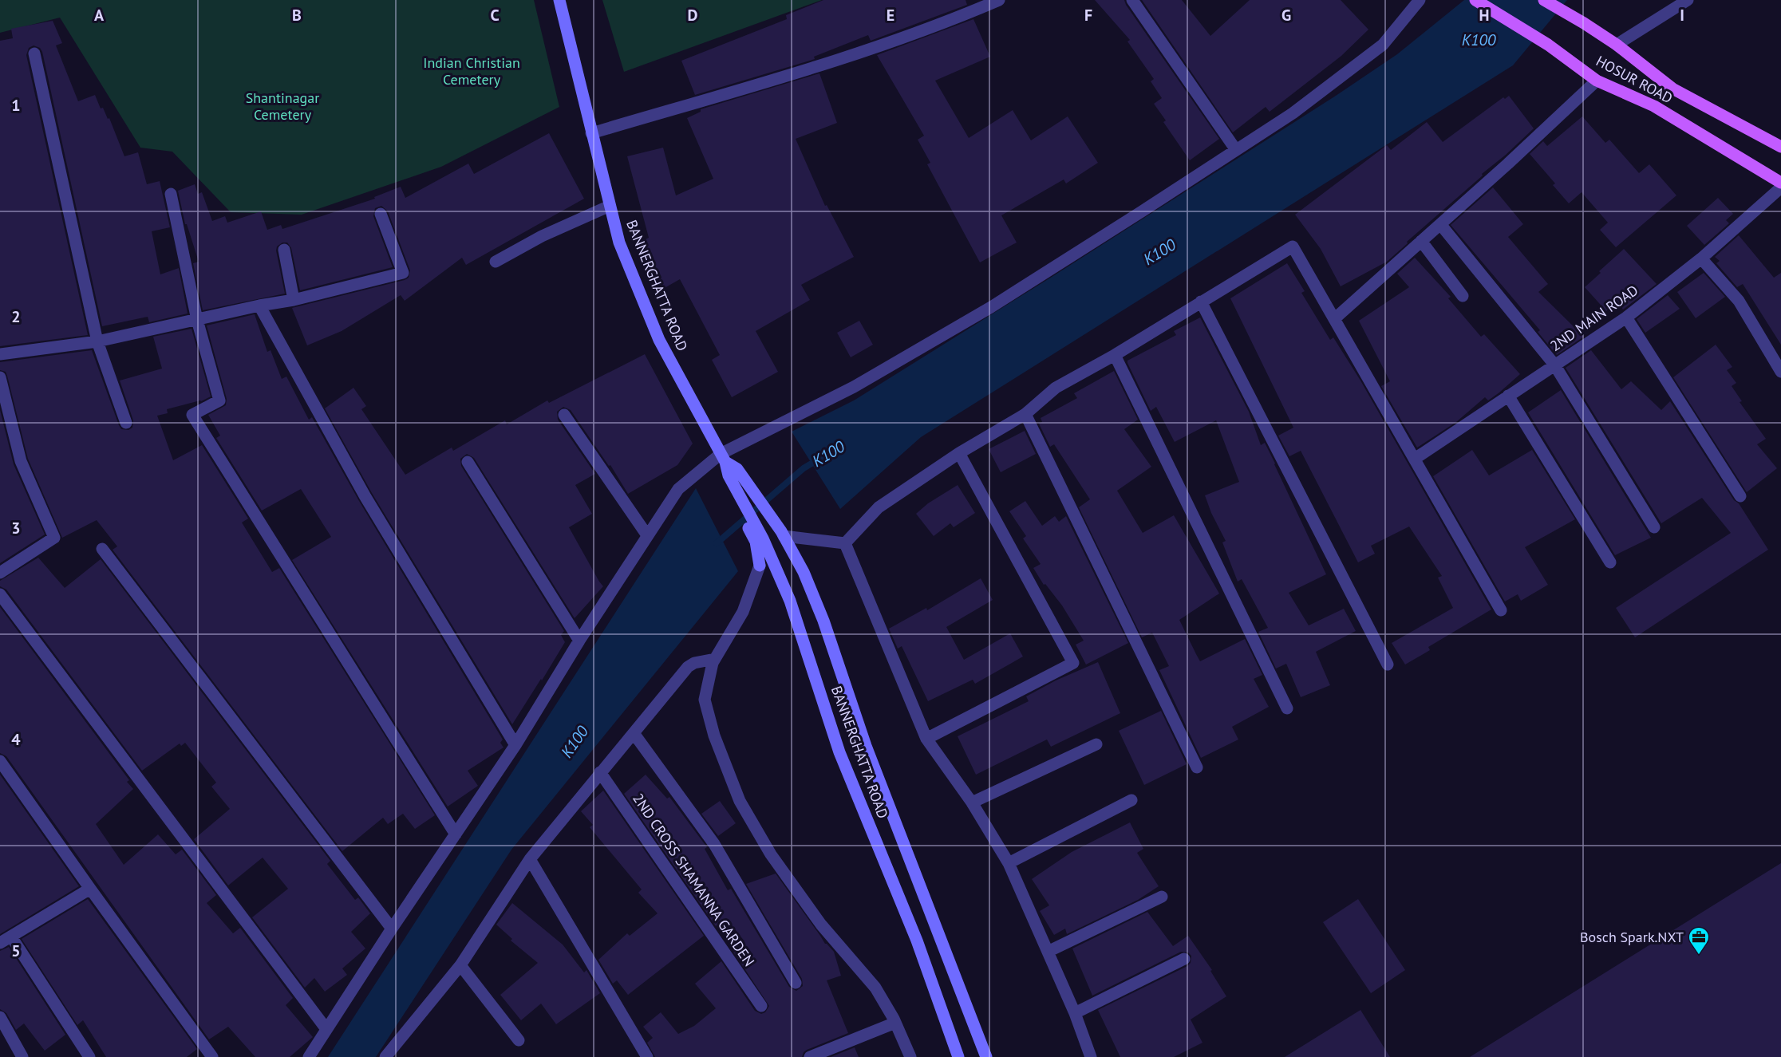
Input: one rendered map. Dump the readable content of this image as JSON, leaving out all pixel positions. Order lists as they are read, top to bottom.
{
  "streets": {
    "main road": ["HOSUR ROAD", "BANNERGHATTA ROAD"],
    "street": ["2ND MAIN ROAD", "2ND CROSS SHAMANNA GARDEN"]
  },
  "water": ["K100"],
  "parks": ["Indian Christian Cemetery", "Shantinagar Cemetery"],
  "places": {
    "office": ["Bosch Spark.NXT"]
  },
  "grid": {
    "columns": [
      "A",
      "B",
      "C",
      "D",
      "E",
      "F",
      "G",
      "H",
      "I"
    ],
    "rows": [
      "1",
      "2",
      "3",
      "4",
      "5"
    ]
  }
}
